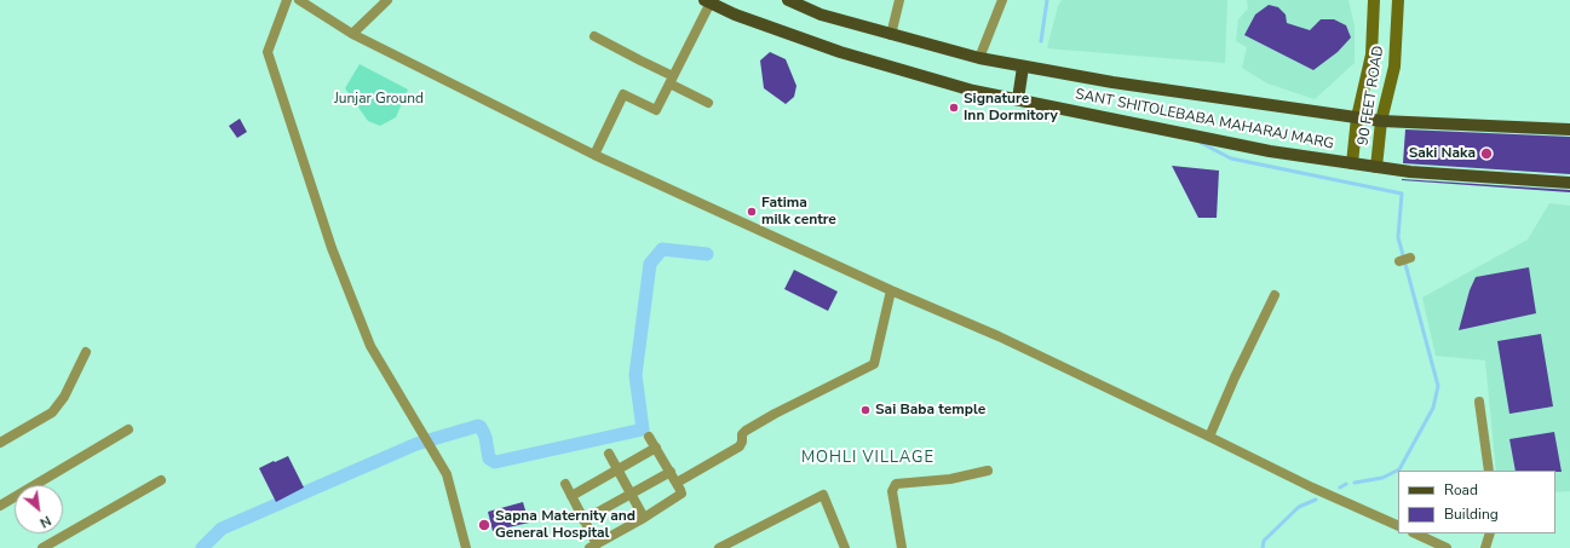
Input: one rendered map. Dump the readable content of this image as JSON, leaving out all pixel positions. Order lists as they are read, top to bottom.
{
  "streets": {
    "main road": ["SANT SHITOLEBABA MAHARAJ MARG"],
    "street": ["90 FEET ROAD"]
  },
  "crossings": [
    ["90 FEET ROAD", "SANT SHITOLEBABA MAHARAJ MARG"]
  ],
  "districts": ["MOHLI VILLAGE"],
  "parks": ["Junjar Ground"],
  "places": [
    "Signature Inn Dormitory",
    "Saki Naka",
    "Fatima milk centre",
    "Sai Baba temple",
    "Sapna Maternity and General Hospital"
  ],
  "legend": ["Road", "Building"],
  "north": "bottom right"
}
